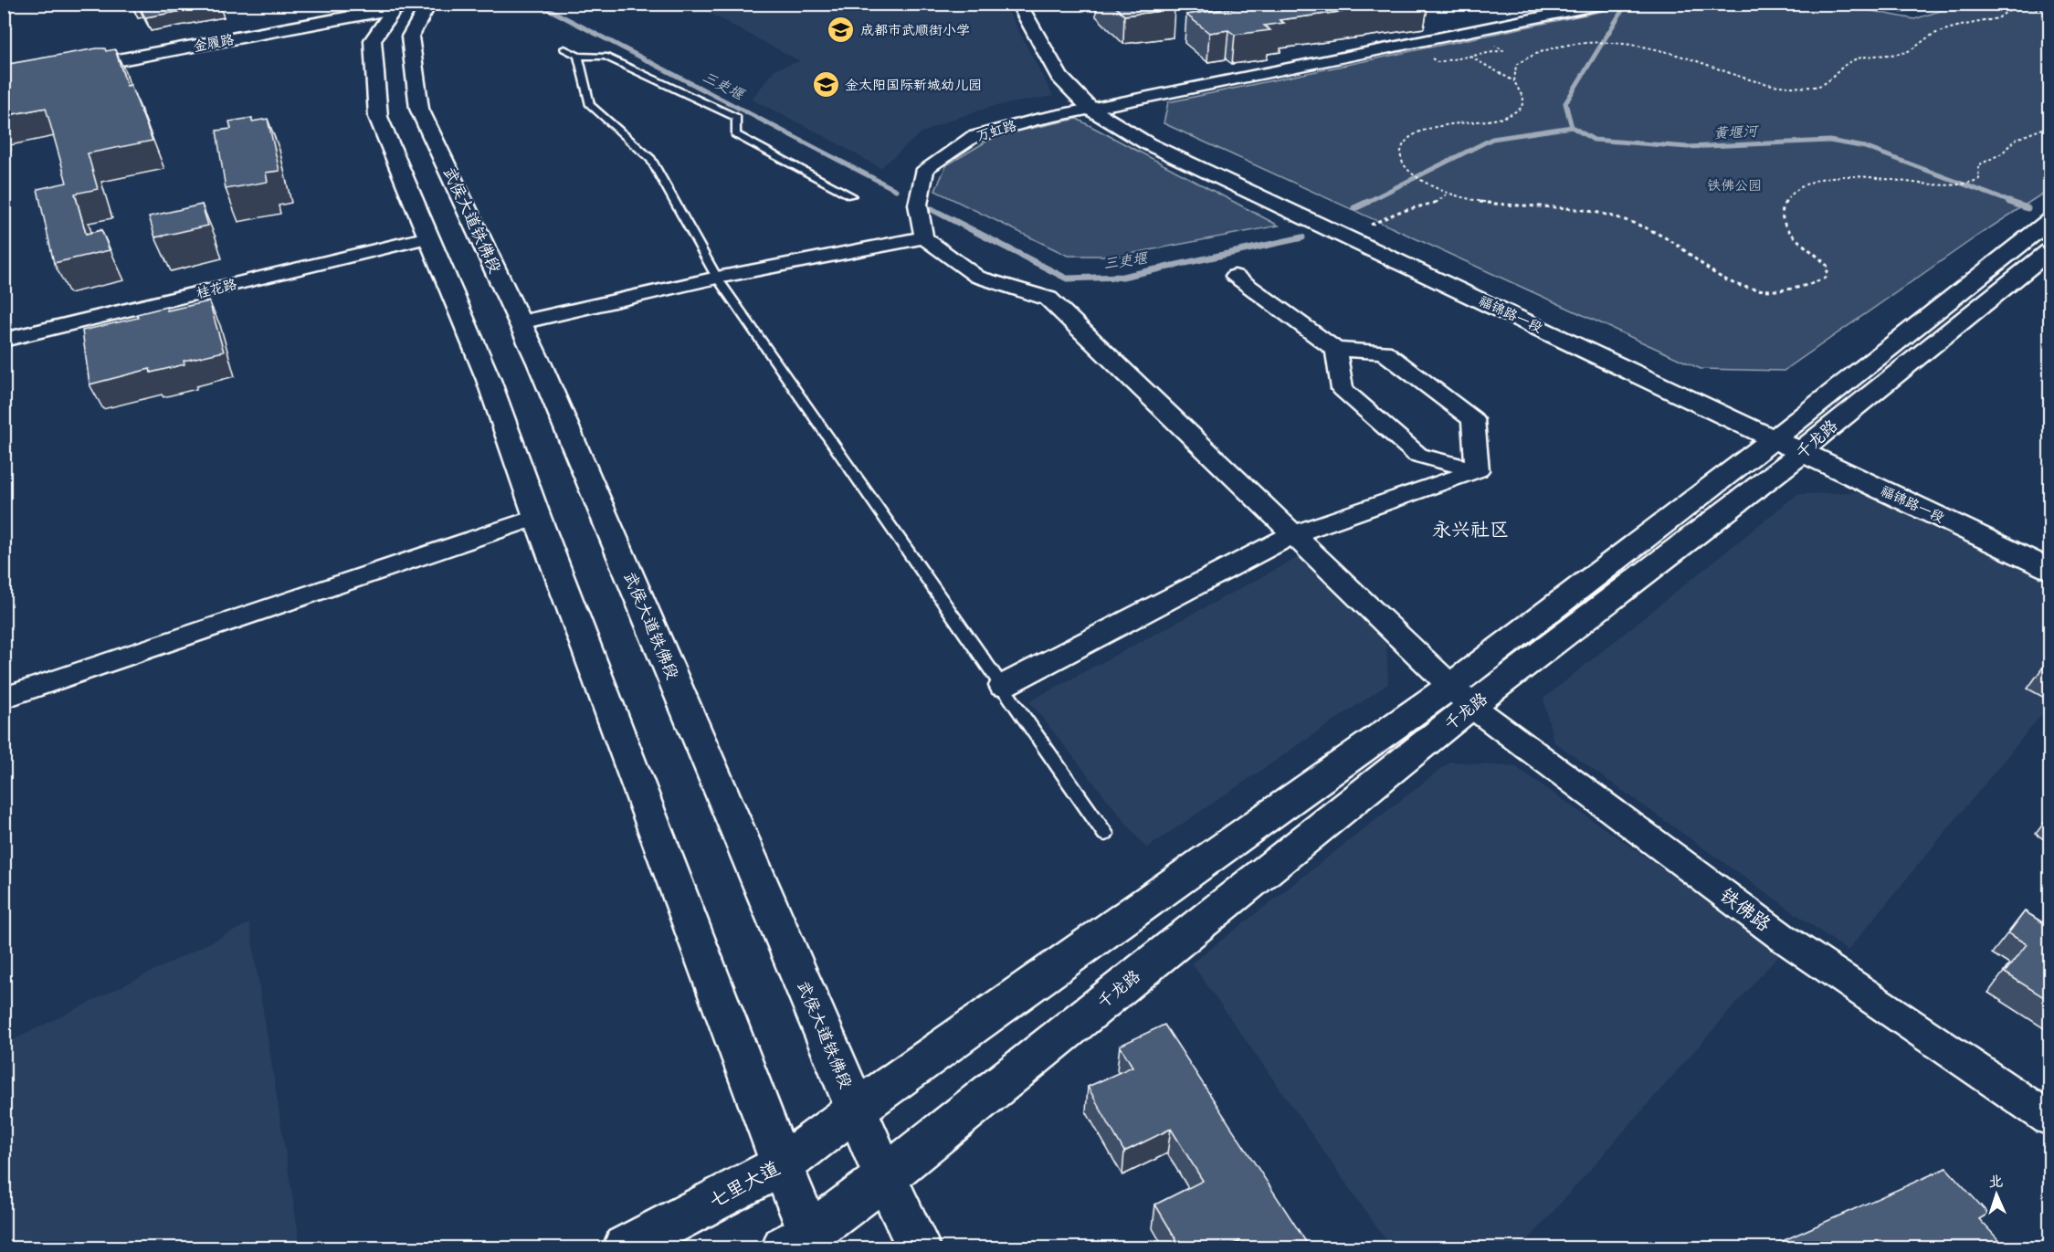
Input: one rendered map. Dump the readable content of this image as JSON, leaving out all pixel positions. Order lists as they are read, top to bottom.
{
  "streets": {
    "street": [
      "金履路",
      "万虹路",
      "武侯大道铁佛段",
      "桂花路",
      "福锦路一段",
      "千龙路",
      "铁佛路",
      "七里大道"
    ]
  },
  "crossings": [
    ["万虹路", "福锦路一段"],
    ["万虹路", "铁佛路"],
    ["武侯大道铁佛段", "千龙路"],
    ["武侯大道铁佛段", "七里大道"],
    ["福锦路一段", "千龙路"],
    ["千龙路", "铁佛路"],
    ["千龙路", "七里大道"]
  ],
  "districts": ["永兴社区"],
  "water": ["三吏堰", "黄堰河"],
  "parks": ["铁佛公园"],
  "places": {
    "school or university": ["成都市武顺街小学", "金太阳国际新城幼儿园"]
  },
  "north": "top"
}
